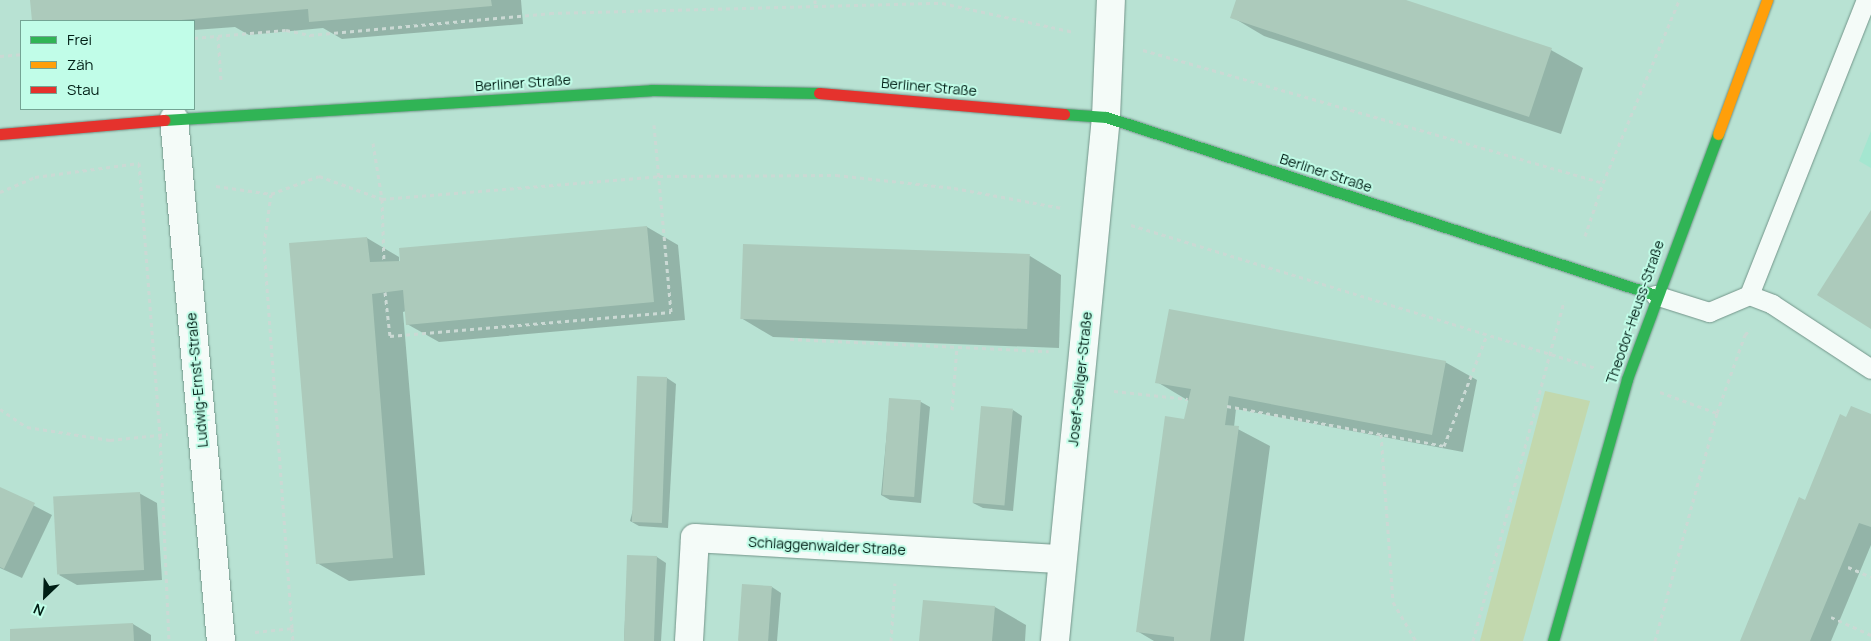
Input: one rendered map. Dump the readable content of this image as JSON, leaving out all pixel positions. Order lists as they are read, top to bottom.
{
  "streets": {
    "street": [
      "Berliner Straße",
      "Theodor-Heuss-Straße",
      "Josef-Seliger-Straße",
      "Ludwig-Ernst-Straße",
      "Schlaggenwalder Straße"
    ]
  },
  "crossings": [
    ["Berliner Straße", "Theodor-Heuss-Straße"],
    ["Berliner Straße", "Josef-Seliger-Straße"],
    ["Berliner Straße", "Ludwig-Ernst-Straße"],
    ["Josef-Seliger-Straße", "Schlaggenwalder Straße"]
  ],
  "legend": ["Frei", "Zäh", "Stau"],
  "north": "bottom left"
}
